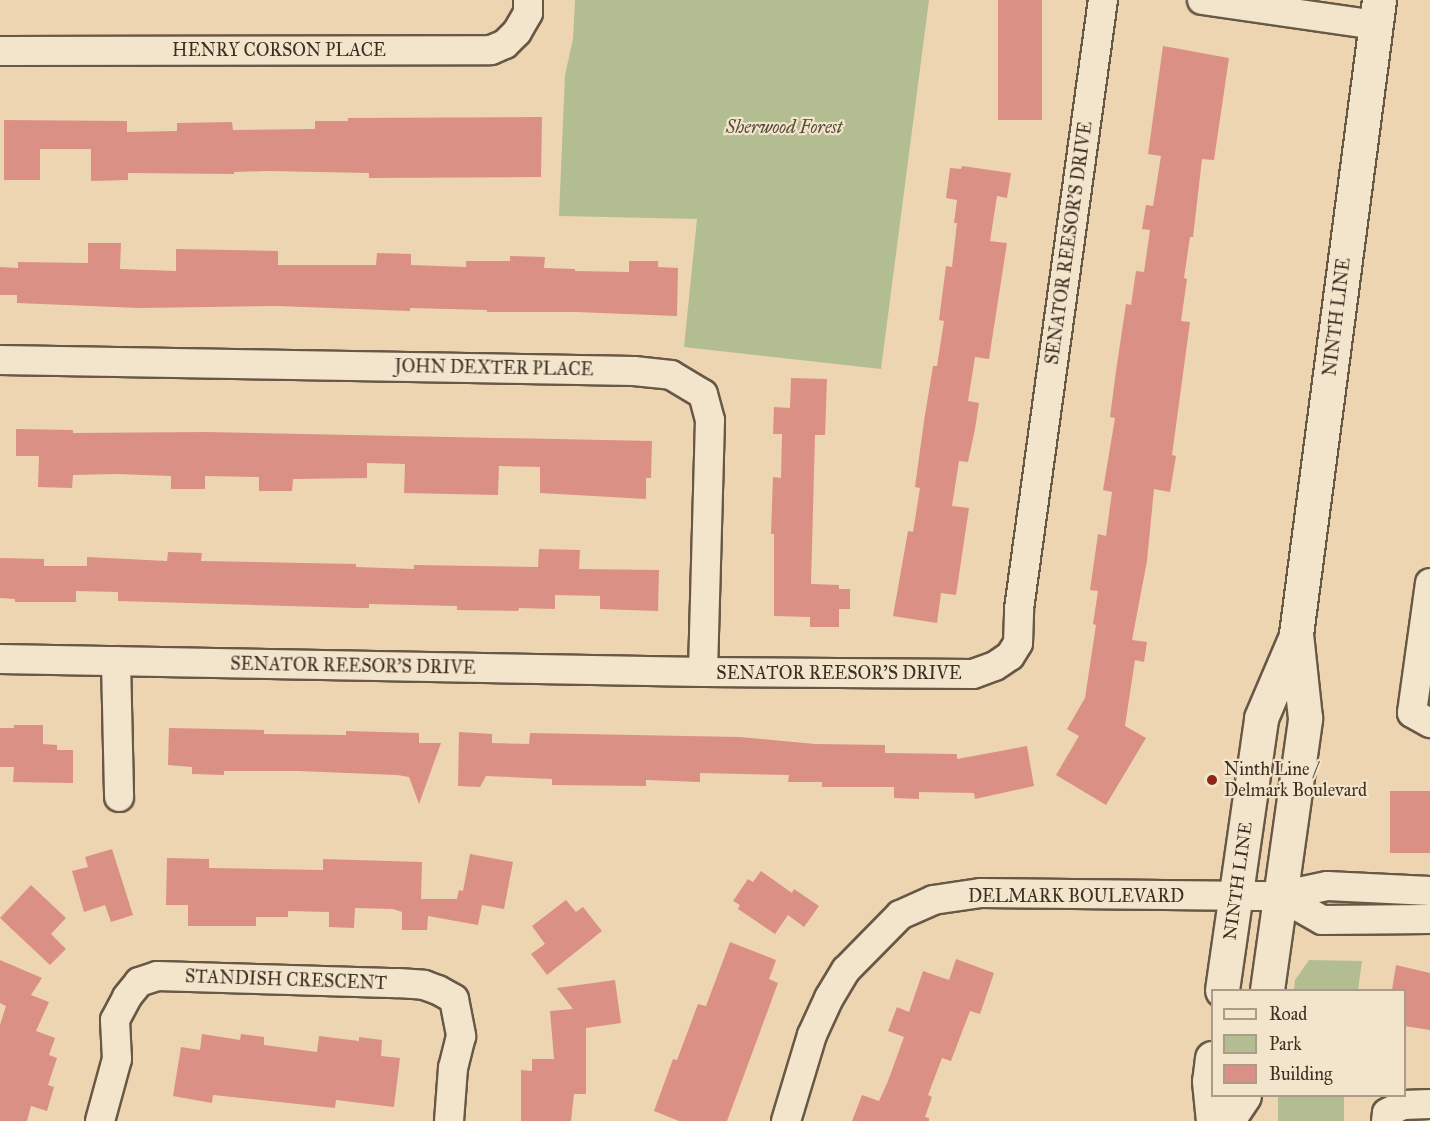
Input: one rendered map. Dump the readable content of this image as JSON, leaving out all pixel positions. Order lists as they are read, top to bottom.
{
  "streets": {
    "main road": ["NINTH LINE"],
    "street": [
      "HENRY CORSON PLACE",
      "SENATOR REESOR'S DRIVE",
      "JOHN DEXTER PLACE",
      "DELMARK BOULEVARD",
      "STANDISH CRESCENT"
    ]
  },
  "crossings": [
    ["SENATOR REESOR'S DRIVE", "JOHN DEXTER PLACE"],
    ["NINTH LINE", "DELMARK BOULEVARD"]
  ],
  "parks": ["Sherwood Forest"],
  "places": ["Ninth Line / Delmark Boulevard"],
  "legend": ["Road", "Park", "Building"]
}
